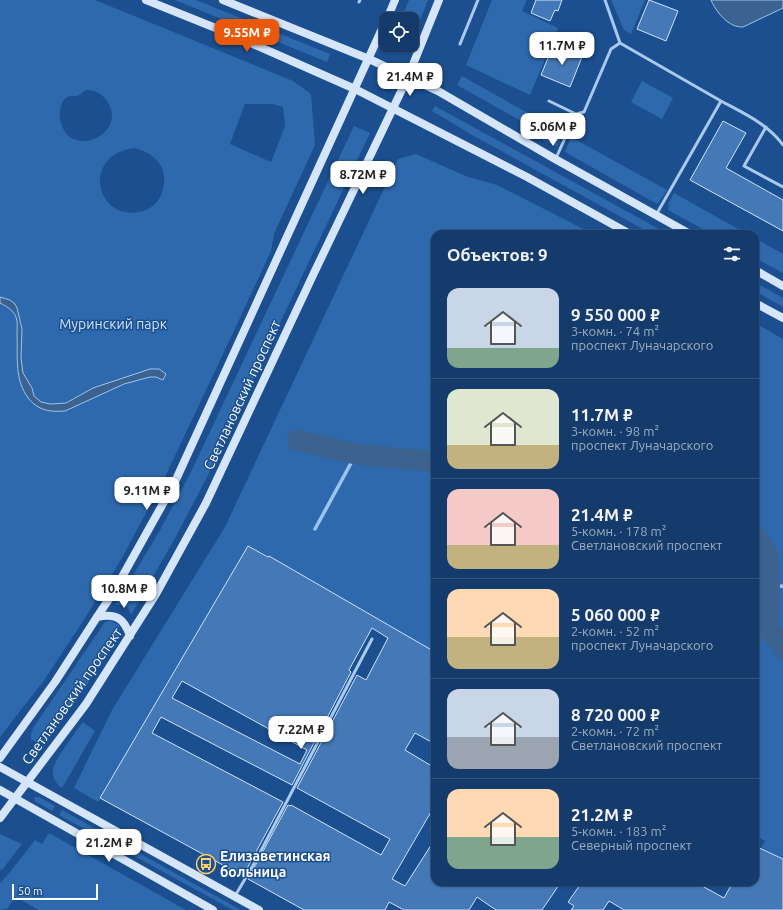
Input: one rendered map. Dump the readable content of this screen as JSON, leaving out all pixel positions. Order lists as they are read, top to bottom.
{
  "streets": {
    "main road": ["Светлановский проспект"]
  },
  "parks": ["Муринский парк"],
  "places": {
    "bus stop": ["Елизаветинская больница"]
  },
  "scale_bar": "50 m",
  "page": {
    "price": [
      "9.55M ₽",
      "11.7M ₽",
      "21.4M ₽",
      "5.06M ₽",
      "8.72M ₽",
      "9.11M ₽",
      "10.8M ₽",
      "7.22M ₽",
      "21.2M ₽"
    ],
    "heading": "Объектов: 9",
    "list": [
      {
        "name": "9 550 000 ₽",
        "note": "3-комн. · 74 m² · проспект Луначарского"
      },
      {
        "name": "11.7M ₽",
        "note": "3-комн. · 98 m² · проспект Луначарского"
      },
      {
        "name": "21.4M ₽",
        "note": "5-комн. · 178 m² · Светлановский проспект"
      },
      {
        "name": "5 060 000 ₽",
        "note": "2-комн. · 52 m² · проспект Луначарского"
      },
      {
        "name": "8 720 000 ₽",
        "note": "2-комн. · 72 m² · Светлановский проспект"
      },
      {
        "name": "21.2M ₽",
        "note": "5-комн. · 183 m² · Северный проспект"
      }
    ],
    "scale": "50 m"
  }
}
